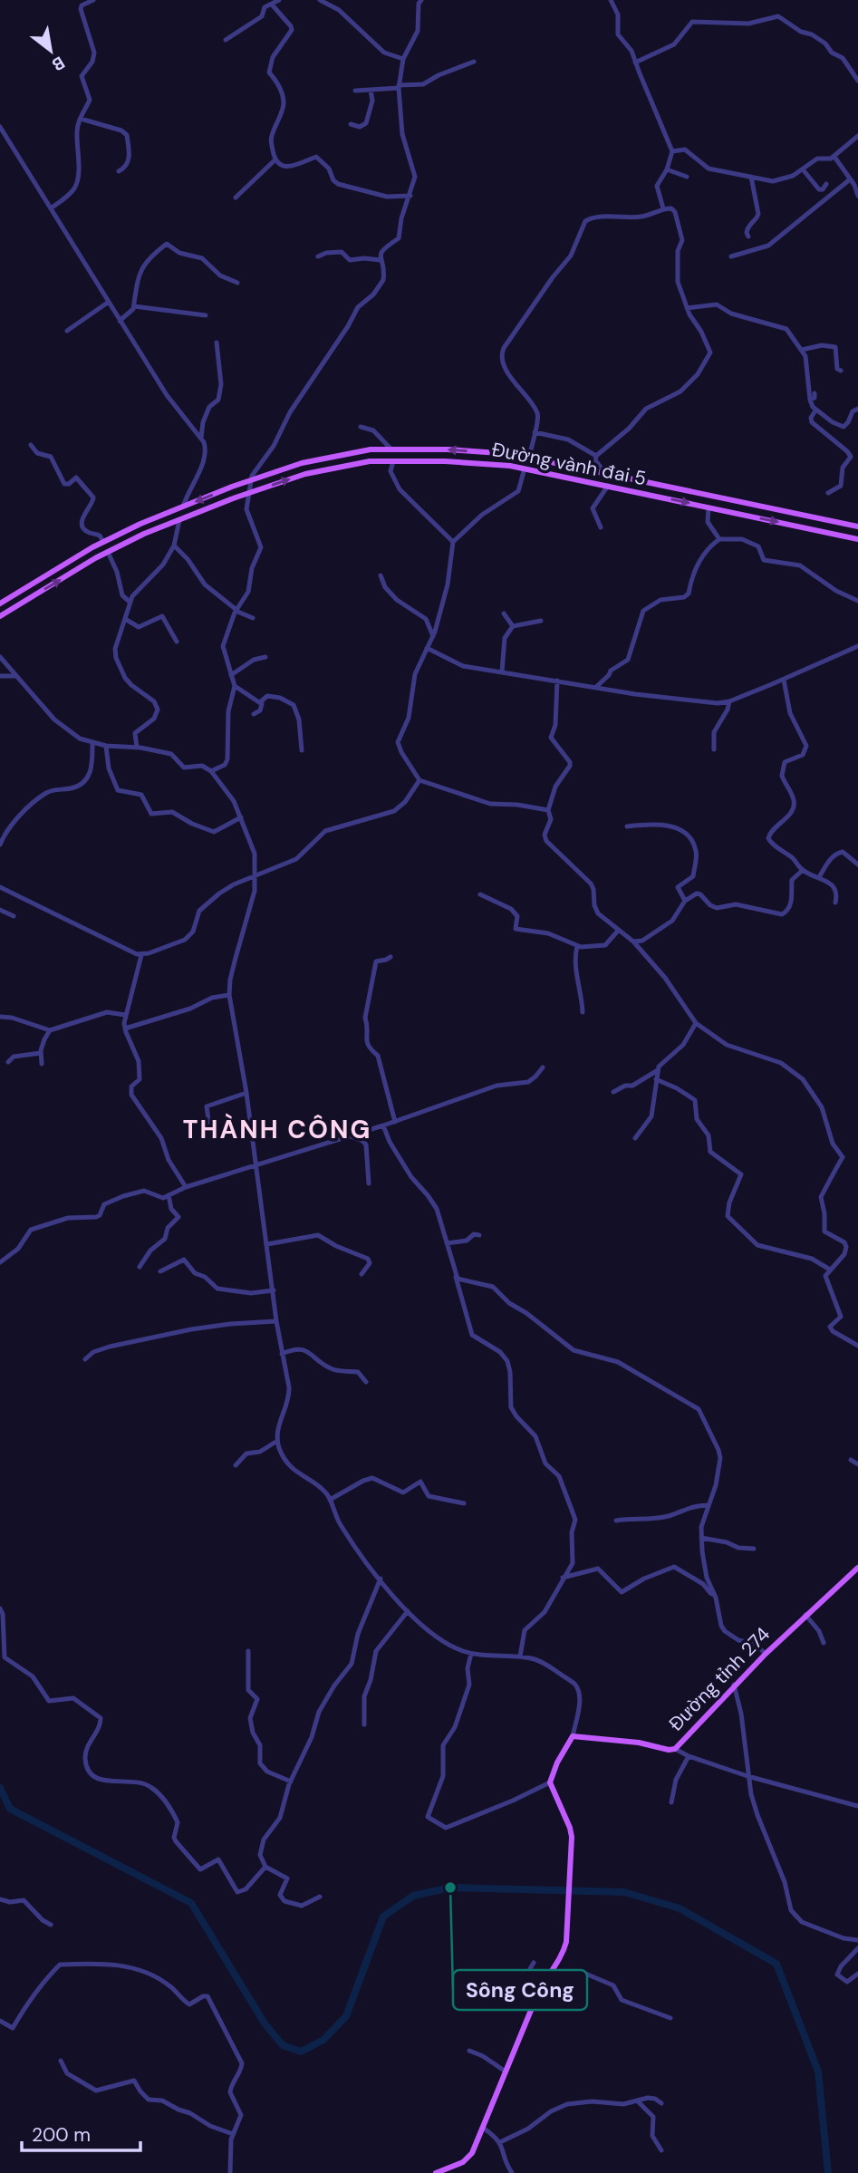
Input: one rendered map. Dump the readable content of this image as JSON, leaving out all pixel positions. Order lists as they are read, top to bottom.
{
  "streets": {
    "main road": ["Đường vành đai 5", "Đường tỉnh 274"]
  },
  "districts": ["THÀNH CÔNG"],
  "places": ["Sông Công"],
  "scale_bar": "200 m",
  "north": "bottom right"
}
